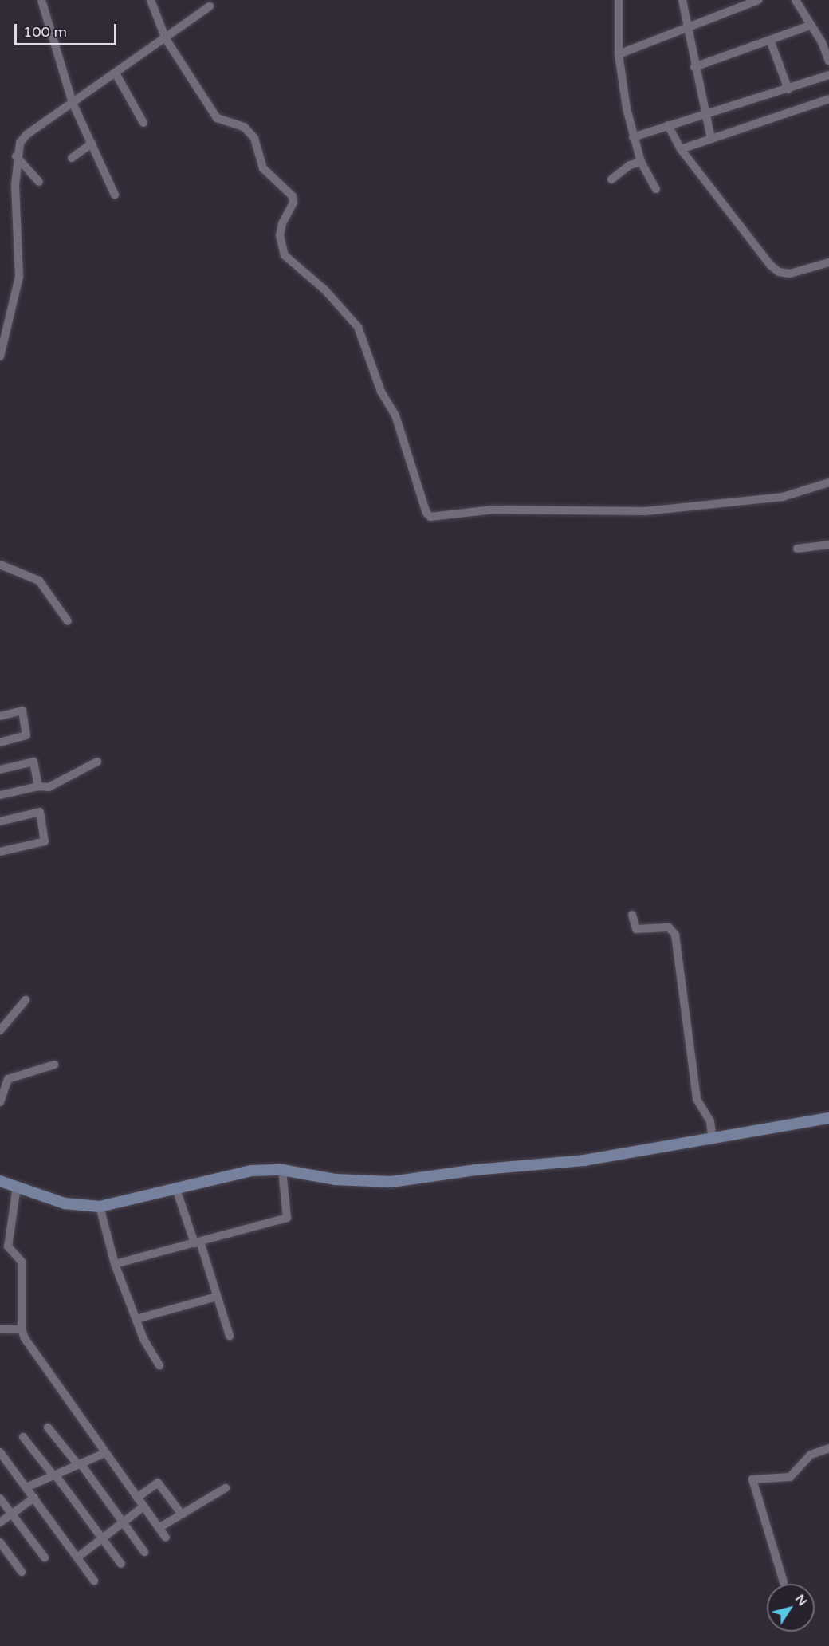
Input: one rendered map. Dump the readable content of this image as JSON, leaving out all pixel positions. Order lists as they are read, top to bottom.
{
  "scale_bar": "100 m",
  "north": "top right"
}
